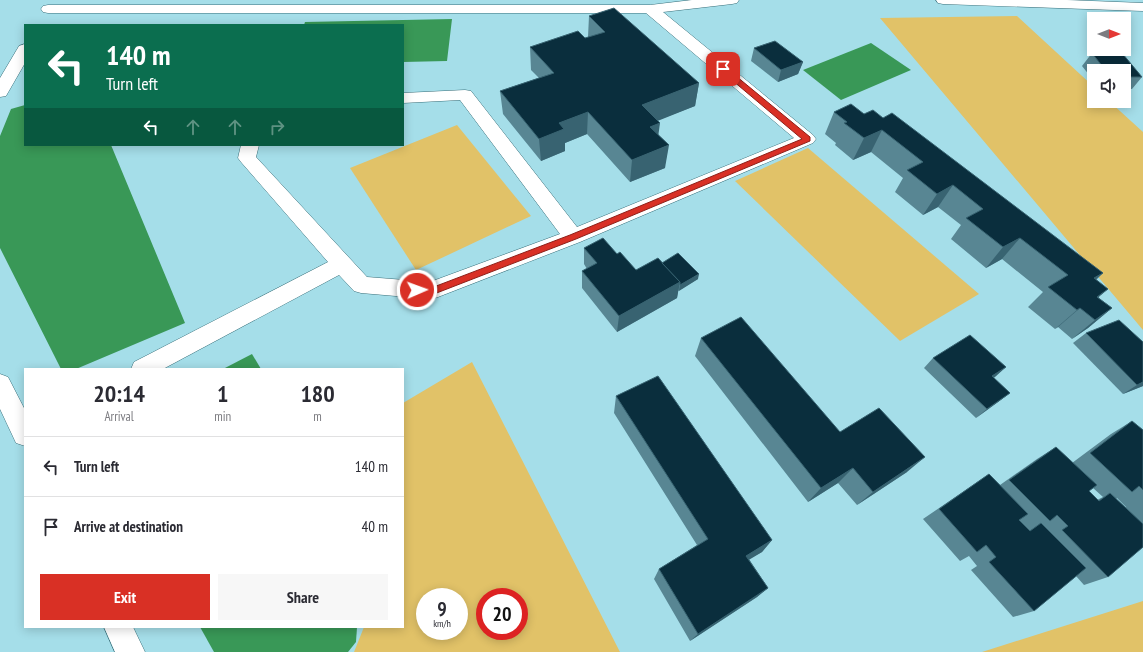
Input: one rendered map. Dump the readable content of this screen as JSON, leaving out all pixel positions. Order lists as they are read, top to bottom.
{
  "north": "right",
  "page": {
    "turn": ["140 m", "Turn left"],
    "eta": [
      "20:14",
      "Arrival",
      "1",
      "min",
      "180",
      "m"
    ],
    "list": [
      {
        "name": "Turn left",
        "value": "140 m"
      },
      {
        "name": "Arrive at destination",
        "value": "40 m"
      }
    ],
    "buttons": ["Exit", "Share"],
    "speed": "9 km/h",
    "limit": "20"
  }
}
